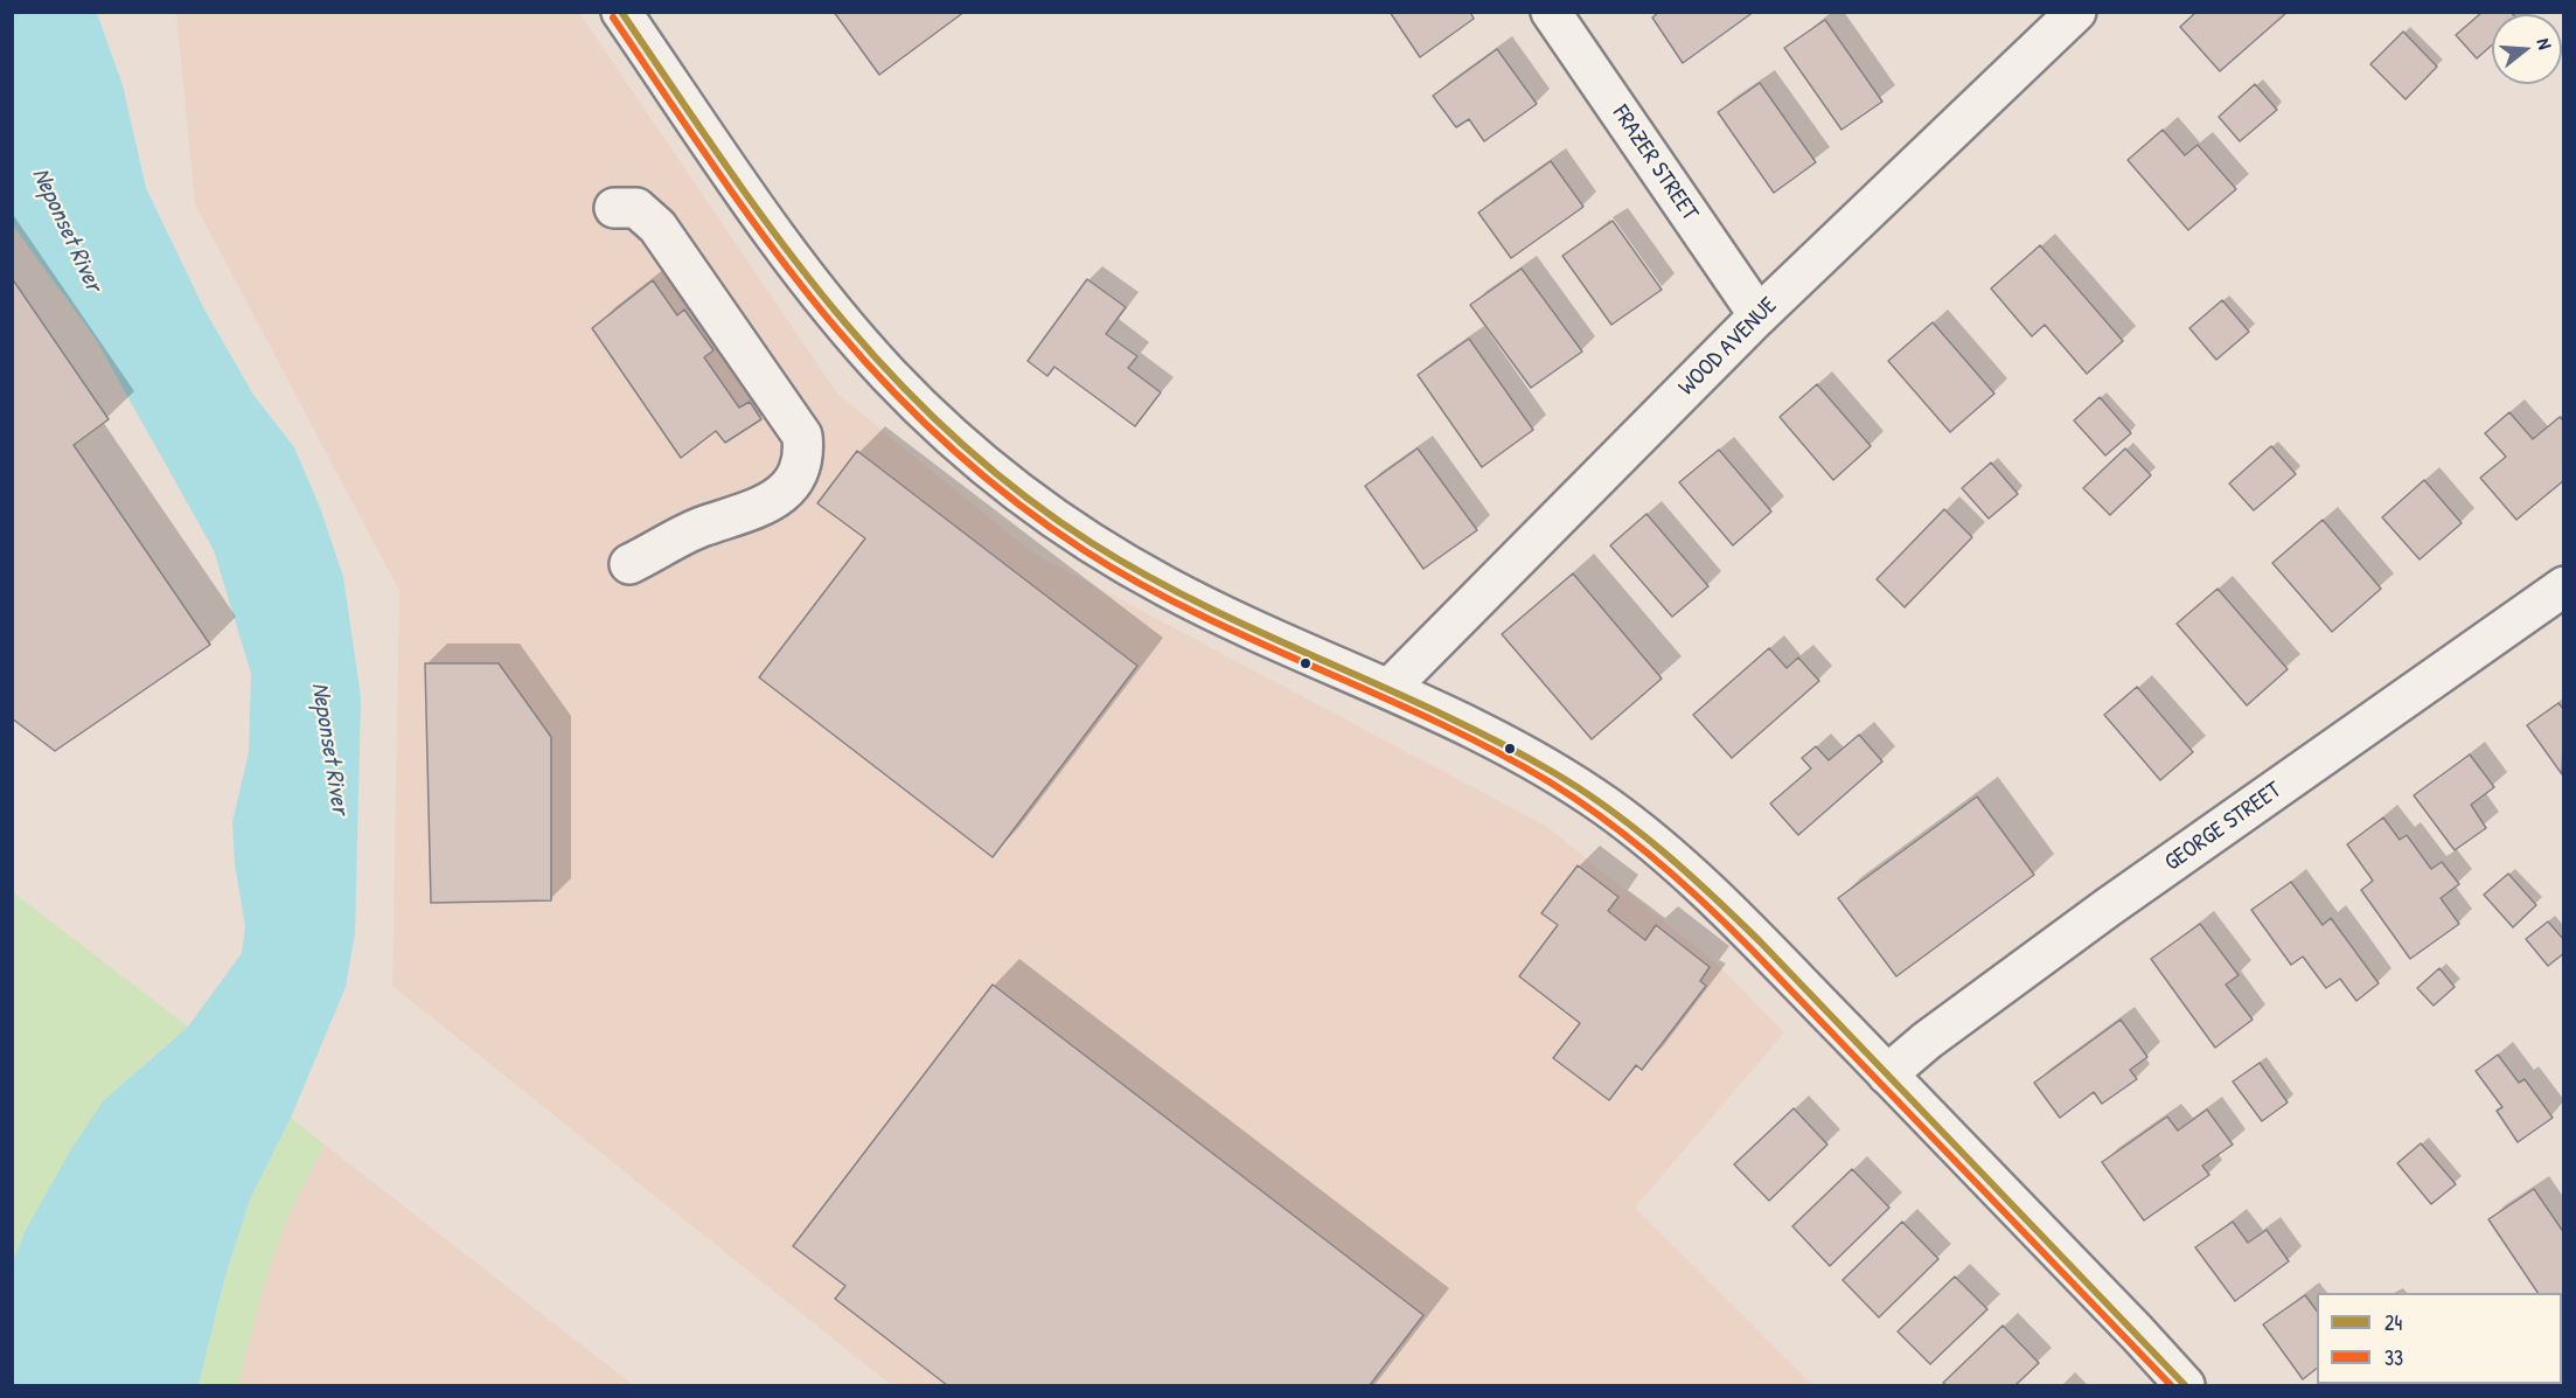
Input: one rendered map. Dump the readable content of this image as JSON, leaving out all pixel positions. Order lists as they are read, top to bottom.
{
  "streets": {
    "main road": ["FRAZER STREET", "WOOD AVENUE", "GEORGE STREET"]
  },
  "crossings": [
    ["FRAZER STREET", "WOOD AVENUE"]
  ],
  "water": ["Neponset River"],
  "lines": ["transit line 24", "transit line 33"],
  "legend": ["24", "33"],
  "north": "right"
}
